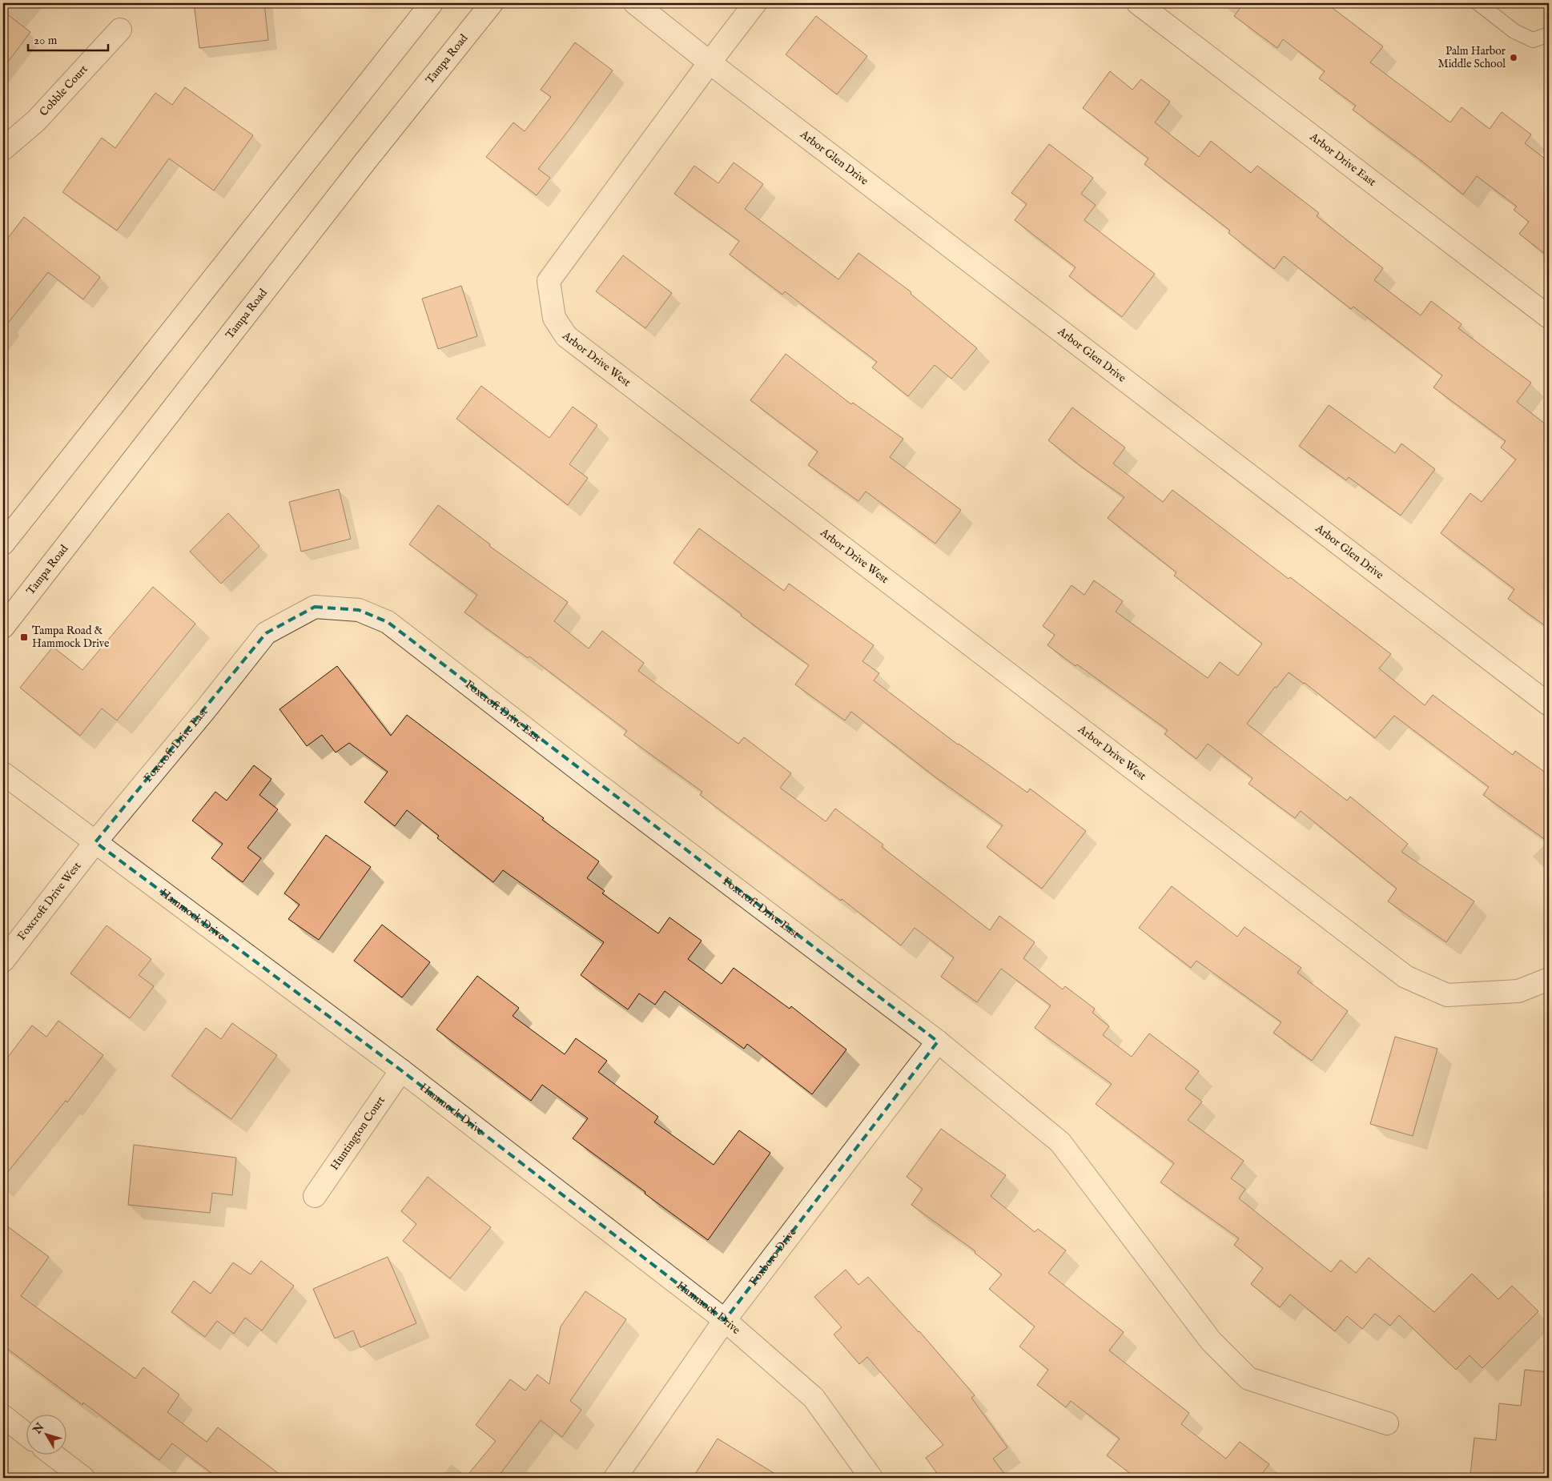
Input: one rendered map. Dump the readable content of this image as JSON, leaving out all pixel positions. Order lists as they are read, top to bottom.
{
  "streets": {
    "street": [
      "Tampa Road",
      "Cobble Court",
      "Arbor Glen Drive",
      "Arbor Drive East",
      "Arbor Drive West",
      "Foxcroft Drive East",
      "Foxcroft Drive West",
      "Hammock Drive",
      "Huntington Court",
      "Foxboro Drive"
    ]
  },
  "crossings": [
    ["Arbor Glen Drive", "Arbor Drive West"],
    ["Foxcroft Drive East", "Foxcroft Drive West"],
    ["Foxcroft Drive East", "Hammock Drive"],
    ["Foxcroft Drive East", "Foxboro Drive"],
    ["Foxcroft Drive West", "Hammock Drive"],
    ["Hammock Drive", "Huntington Court"],
    ["Hammock Drive", "Foxboro Drive"]
  ],
  "places": {
    "other": ["Palm Harbor Middle School"],
    "transit": ["Tampa Road & Hammock Drive"]
  },
  "scale_bar": "20 m",
  "north": "top left"
}
